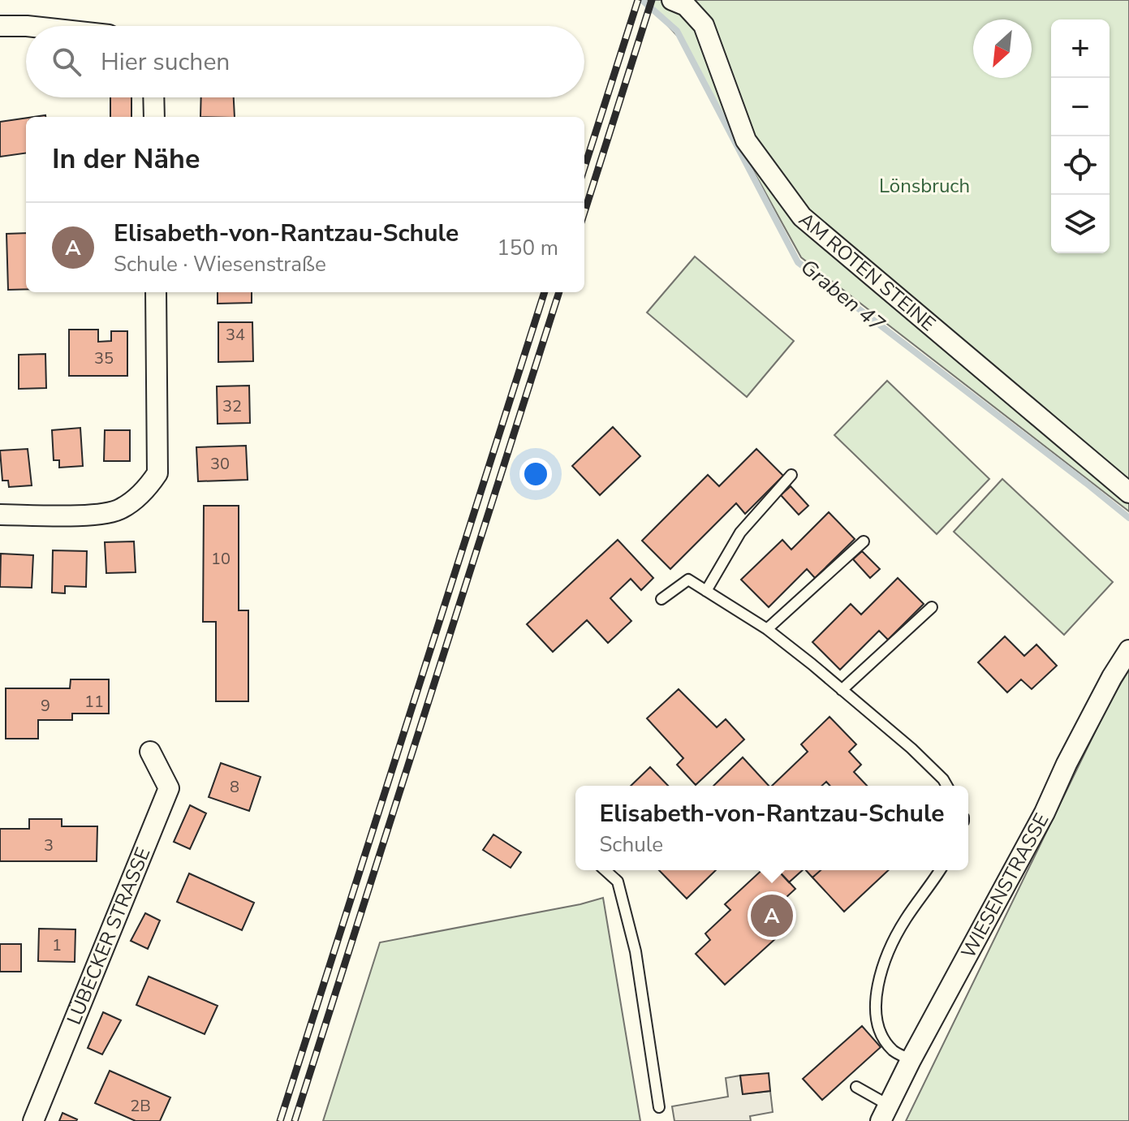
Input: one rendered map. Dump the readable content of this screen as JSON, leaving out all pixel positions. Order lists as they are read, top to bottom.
{
  "streets": {
    "street": ["AM ROTEN STEINE", "WIESENSTRASSE", "LÜBECKER STRASSE"]
  },
  "water": ["Graben 47"],
  "parks": ["Lönsbruch"],
  "house_numbers": [
    "34",
    "35",
    "32",
    "30",
    "10",
    "11",
    "9",
    "8",
    "3",
    "1",
    "2B"
  ],
  "north": "bottom left",
  "page": {
    "map_buttons": ["+", "−"],
    "search": "Hier suchen",
    "heading": "In der Nähe",
    "list": [
      {
        "mark": "A",
        "name": "Elisabeth-von-Rantzau-Schule",
        "note": "Schule · Wiesenstraße",
        "value": "150 m"
      }
    ],
    "popup": ["Elisabeth-von-Rantzau-Schule", "Schule"],
    "pins": "A"
  }
}
